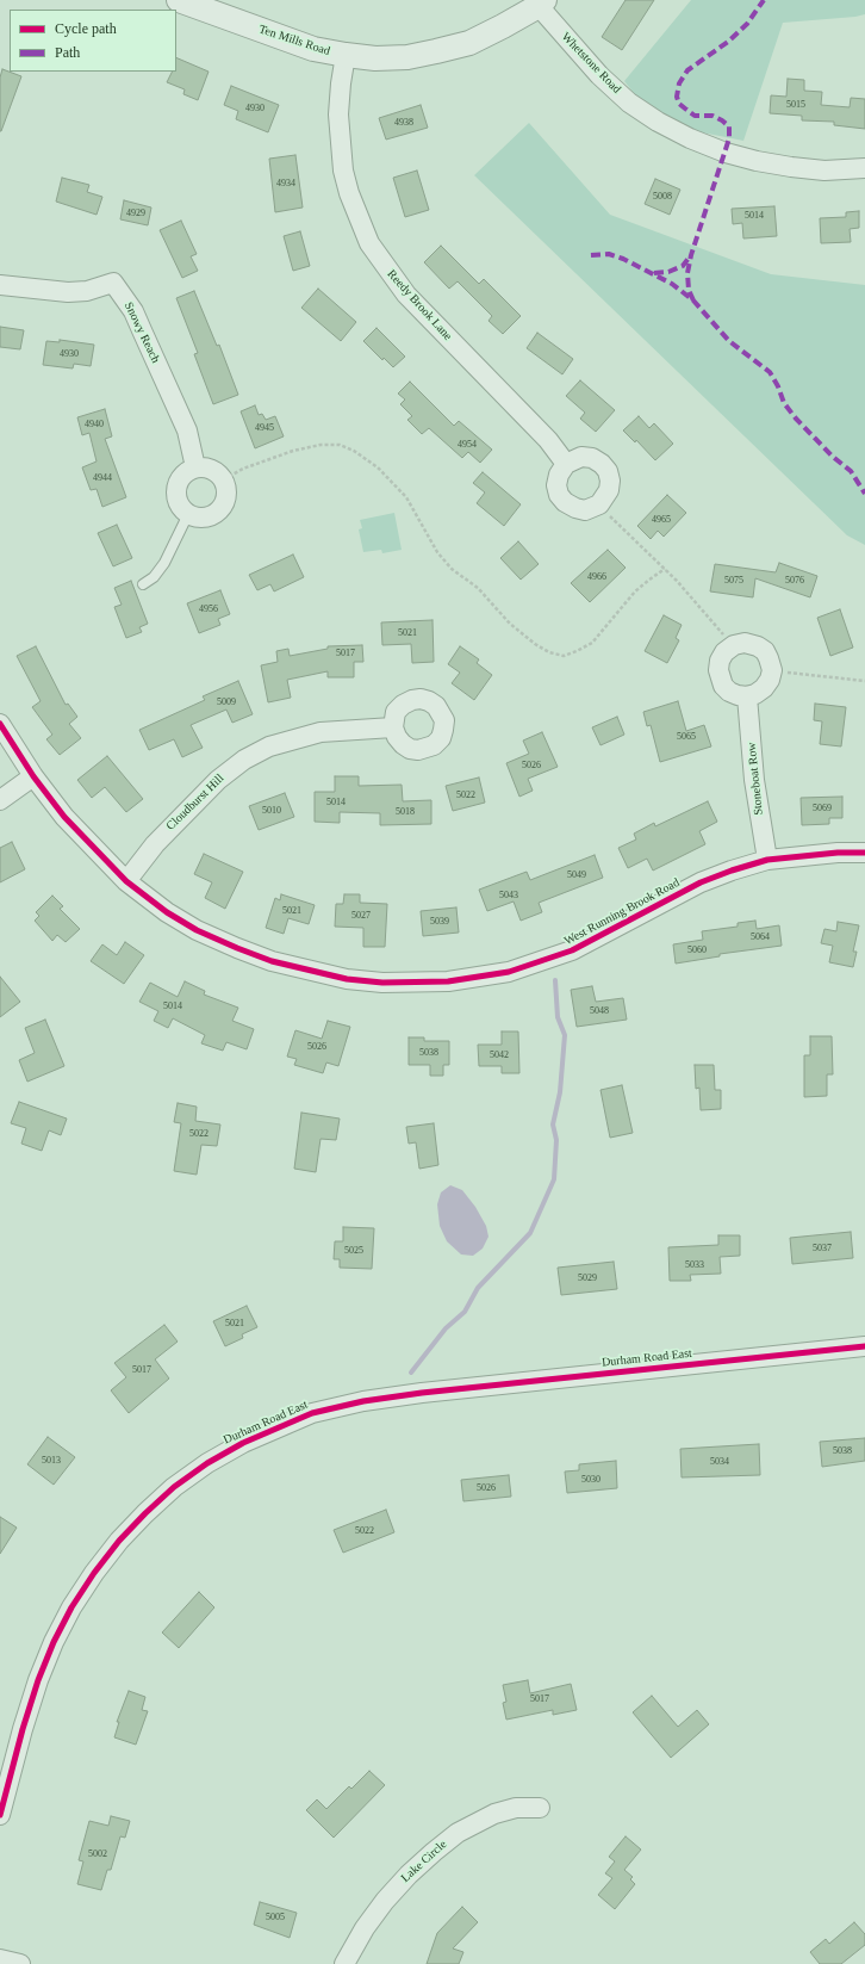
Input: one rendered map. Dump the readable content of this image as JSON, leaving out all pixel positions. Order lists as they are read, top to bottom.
{
  "streets": {
    "street": [
      "Ten Mills Road",
      "Whetstone Road",
      "Reedy Brook Lane",
      "Snowy Reach",
      "Stoneboat Row",
      "Cloudburst Hill",
      "West Running Brook Road",
      "Durham Road East",
      "Lake Circle"
    ]
  },
  "crossings": [
    ["Ten Mills Road", "Whetstone Road"],
    ["Ten Mills Road", "Reedy Brook Lane"],
    ["Stoneboat Row", "West Running Brook Road"],
    ["Cloudburst Hill", "West Running Brook Road"]
  ],
  "house_numbers": [
    "5015",
    "4930",
    "4938",
    "4934",
    "5008",
    "4929",
    "5014",
    "4930",
    "4940",
    "4945",
    "4954",
    "4944",
    "4965",
    "4966",
    "5075",
    "5076",
    "4956",
    "5021",
    "5017",
    "5009",
    "5065",
    "5026",
    "5022",
    "5014",
    "5069",
    "5010",
    "5018",
    "5049",
    "5043",
    "5021",
    "5027",
    "5039",
    "5064",
    "5060",
    "5014",
    "5048",
    "5026",
    "5038",
    "5042",
    "5022",
    "5037",
    "5025",
    "5033",
    "5029",
    "5021",
    "5017",
    "5038",
    "5013",
    "5034",
    "5030",
    "5026",
    "5022",
    "5017",
    "5002",
    "5005"
  ],
  "legend": ["Cycle path", "Path"]
}
